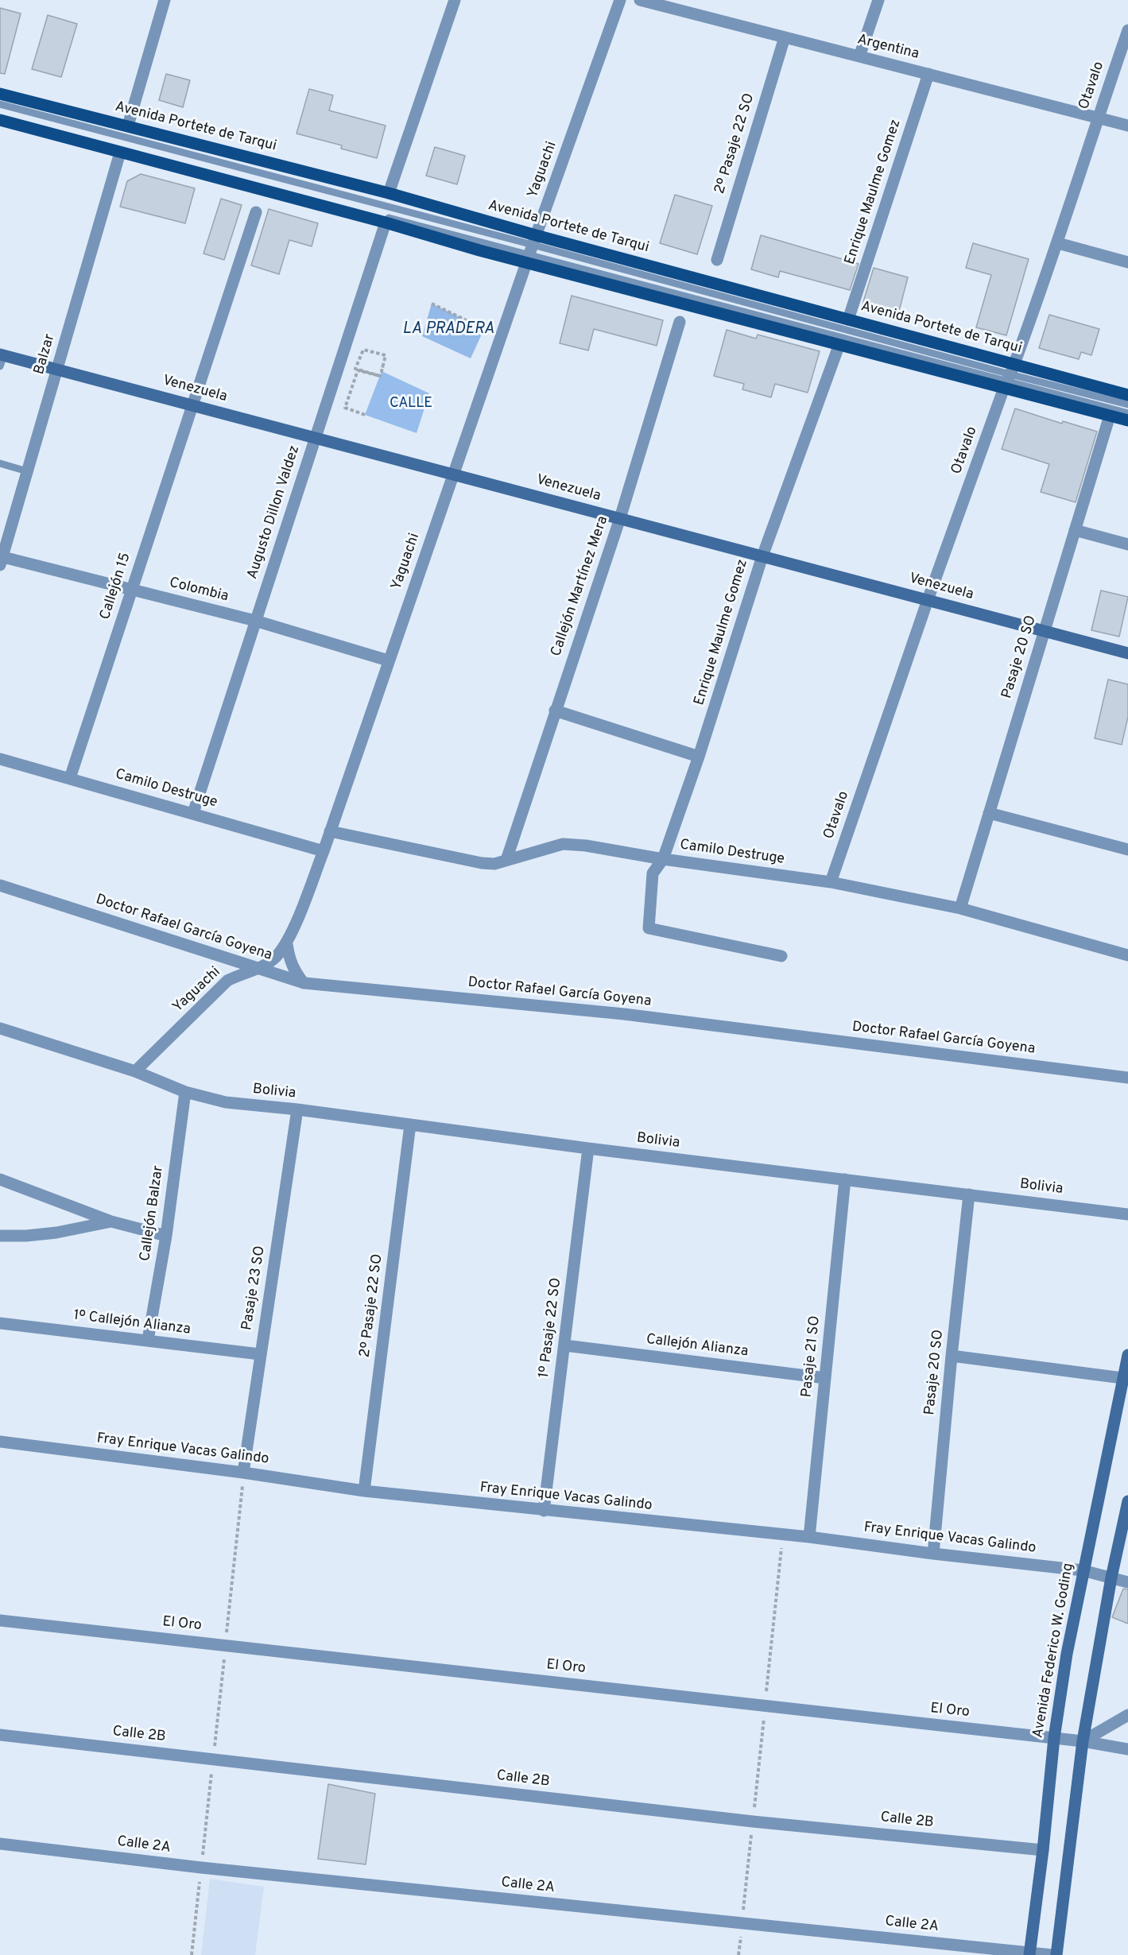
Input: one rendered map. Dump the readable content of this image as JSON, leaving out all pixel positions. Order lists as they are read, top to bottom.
{
  "streets": {
    "main road": ["Avenida Portete de Tarqui"],
    "street": [
      "Argentina",
      "Otavalo",
      "2º Pasaje 22 SO",
      "Yaguachi",
      "Enrique Maulme Gomez",
      "Balzar",
      "Venezuela",
      "Augusto Dillon Valdez",
      "Callejón 15",
      "Callejón Martínez Mera",
      "Colombia",
      "Pasaje 20 SO",
      "Camilo Destruge",
      "Doctor Rafael García Goyena",
      "Bolivia",
      "Callejón Balzar",
      "Pasaje 23 SO",
      "1º Callejón Alianza",
      "1º Pasaje 22 SO",
      "Callejón Alianza",
      "Pasaje 21 SO",
      "Fray Enrique Vacas Galindo",
      "El Oro",
      "Avenida Federico W. Goding",
      "Calle 2B",
      "Calle 2A"
    ]
  },
  "crossings": [
    ["Argentina", "Otavalo"],
    ["Argentina", "2º Pasaje 22 SO"],
    ["Argentina", "Enrique Maulme Gomez"],
    ["Otavalo", "Avenida Portete de Tarqui"],
    ["Otavalo", "Venezuela"],
    ["Otavalo", "Camilo Destruge"],
    ["Avenida Portete de Tarqui", "Yaguachi"],
    ["Avenida Portete de Tarqui", "Enrique Maulme Gomez"],
    ["Avenida Portete de Tarqui", "Balzar"],
    ["Avenida Portete de Tarqui", "Augusto Dillon Valdez"],
    ["Avenida Portete de Tarqui", "Pasaje 20 SO"],
    ["2º Pasaje 22 SO", "Bolivia"],
    ["2º Pasaje 22 SO", "Fray Enrique Vacas Galindo"],
    ["Yaguachi", "Venezuela"],
    ["Yaguachi", "Colombia"],
    ["Yaguachi", "Camilo Destruge"],
    ["Yaguachi", "Doctor Rafael García Goyena"],
    ["Yaguachi", "Bolivia"],
    ["Enrique Maulme Gomez", "Venezuela"],
    ["Enrique Maulme Gomez", "Camilo Destruge"],
    ["Balzar", "Venezuela"],
    ["Balzar", "Colombia"],
    ["Venezuela", "Augusto Dillon Valdez"],
    ["Venezuela", "Callejón 15"],
    ["Venezuela", "Callejón Martínez Mera"],
    ["Venezuela", "Pasaje 20 SO"],
    ["Augusto Dillon Valdez", "Colombia"],
    ["Augusto Dillon Valdez", "Camilo Destruge"],
    ["Callejón 15", "Colombia"],
    ["Callejón 15", "Camilo Destruge"],
    ["Callejón Martínez Mera", "Camilo Destruge"],
    ["Pasaje 20 SO", "Camilo Destruge"],
    ["Pasaje 20 SO", "Bolivia"],
    ["Pasaje 20 SO", "Fray Enrique Vacas Galindo"],
    ["Bolivia", "Callejón Balzar"],
    ["Bolivia", "Pasaje 23 SO"],
    ["Bolivia", "1º Pasaje 22 SO"],
    ["Bolivia", "Pasaje 21 SO"],
    ["Callejón Balzar", "1º Callejón Alianza"],
    ["Pasaje 23 SO", "1º Callejón Alianza"],
    ["Pasaje 23 SO", "Fray Enrique Vacas Galindo"],
    ["1º Pasaje 22 SO", "Callejón Alianza"],
    ["1º Pasaje 22 SO", "Fray Enrique Vacas Galindo"],
    ["Callejón Alianza", "Pasaje 21 SO"],
    ["Pasaje 21 SO", "Fray Enrique Vacas Galindo"],
    ["Fray Enrique Vacas Galindo", "Avenida Federico W. Goding"],
    ["El Oro", "Avenida Federico W. Goding"],
    ["Avenida Federico W. Goding", "Calle 2B"],
    ["Avenida Federico W. Goding", "Calle 2A"]
  ],
  "water": ["LA PRADERA"],
  "parks": ["CALLE"]
}
